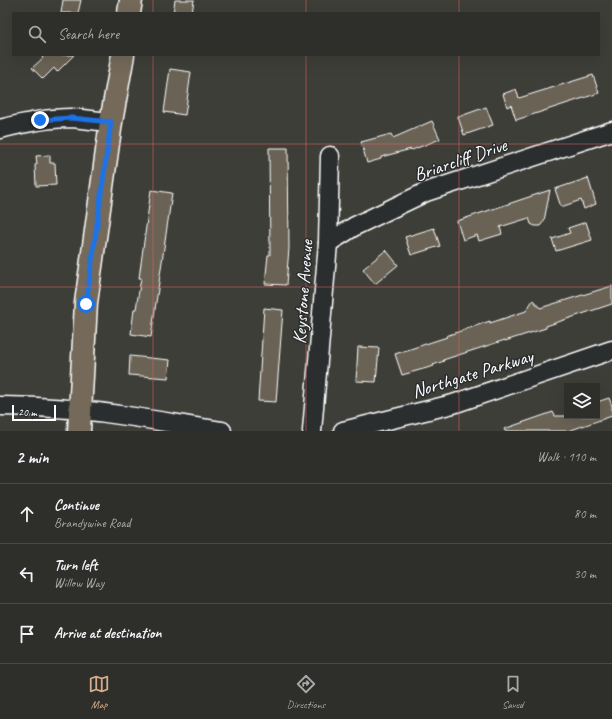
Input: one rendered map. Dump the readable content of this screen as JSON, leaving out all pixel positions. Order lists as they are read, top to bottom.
{
  "streets": {
    "street": ["Briarcliff Drive", "Keystone Avenue", "Northgate Parkway"]
  },
  "crossings": [
    ["Briarcliff Drive", "Keystone Avenue"]
  ],
  "scale_bar": "20 m",
  "page": {
    "search": "Search here",
    "scale": "20 m",
    "heading": ["2 min", "Walk · 110 m"],
    "list": [
      ["Continue", "Brandywine Road", "80 m"],
      ["Turn left", "Willow Way", "30 m"],
      "Arrive at destination"
    ],
    "nav": ["Map", "Directions", "Saved"]
  }
}
